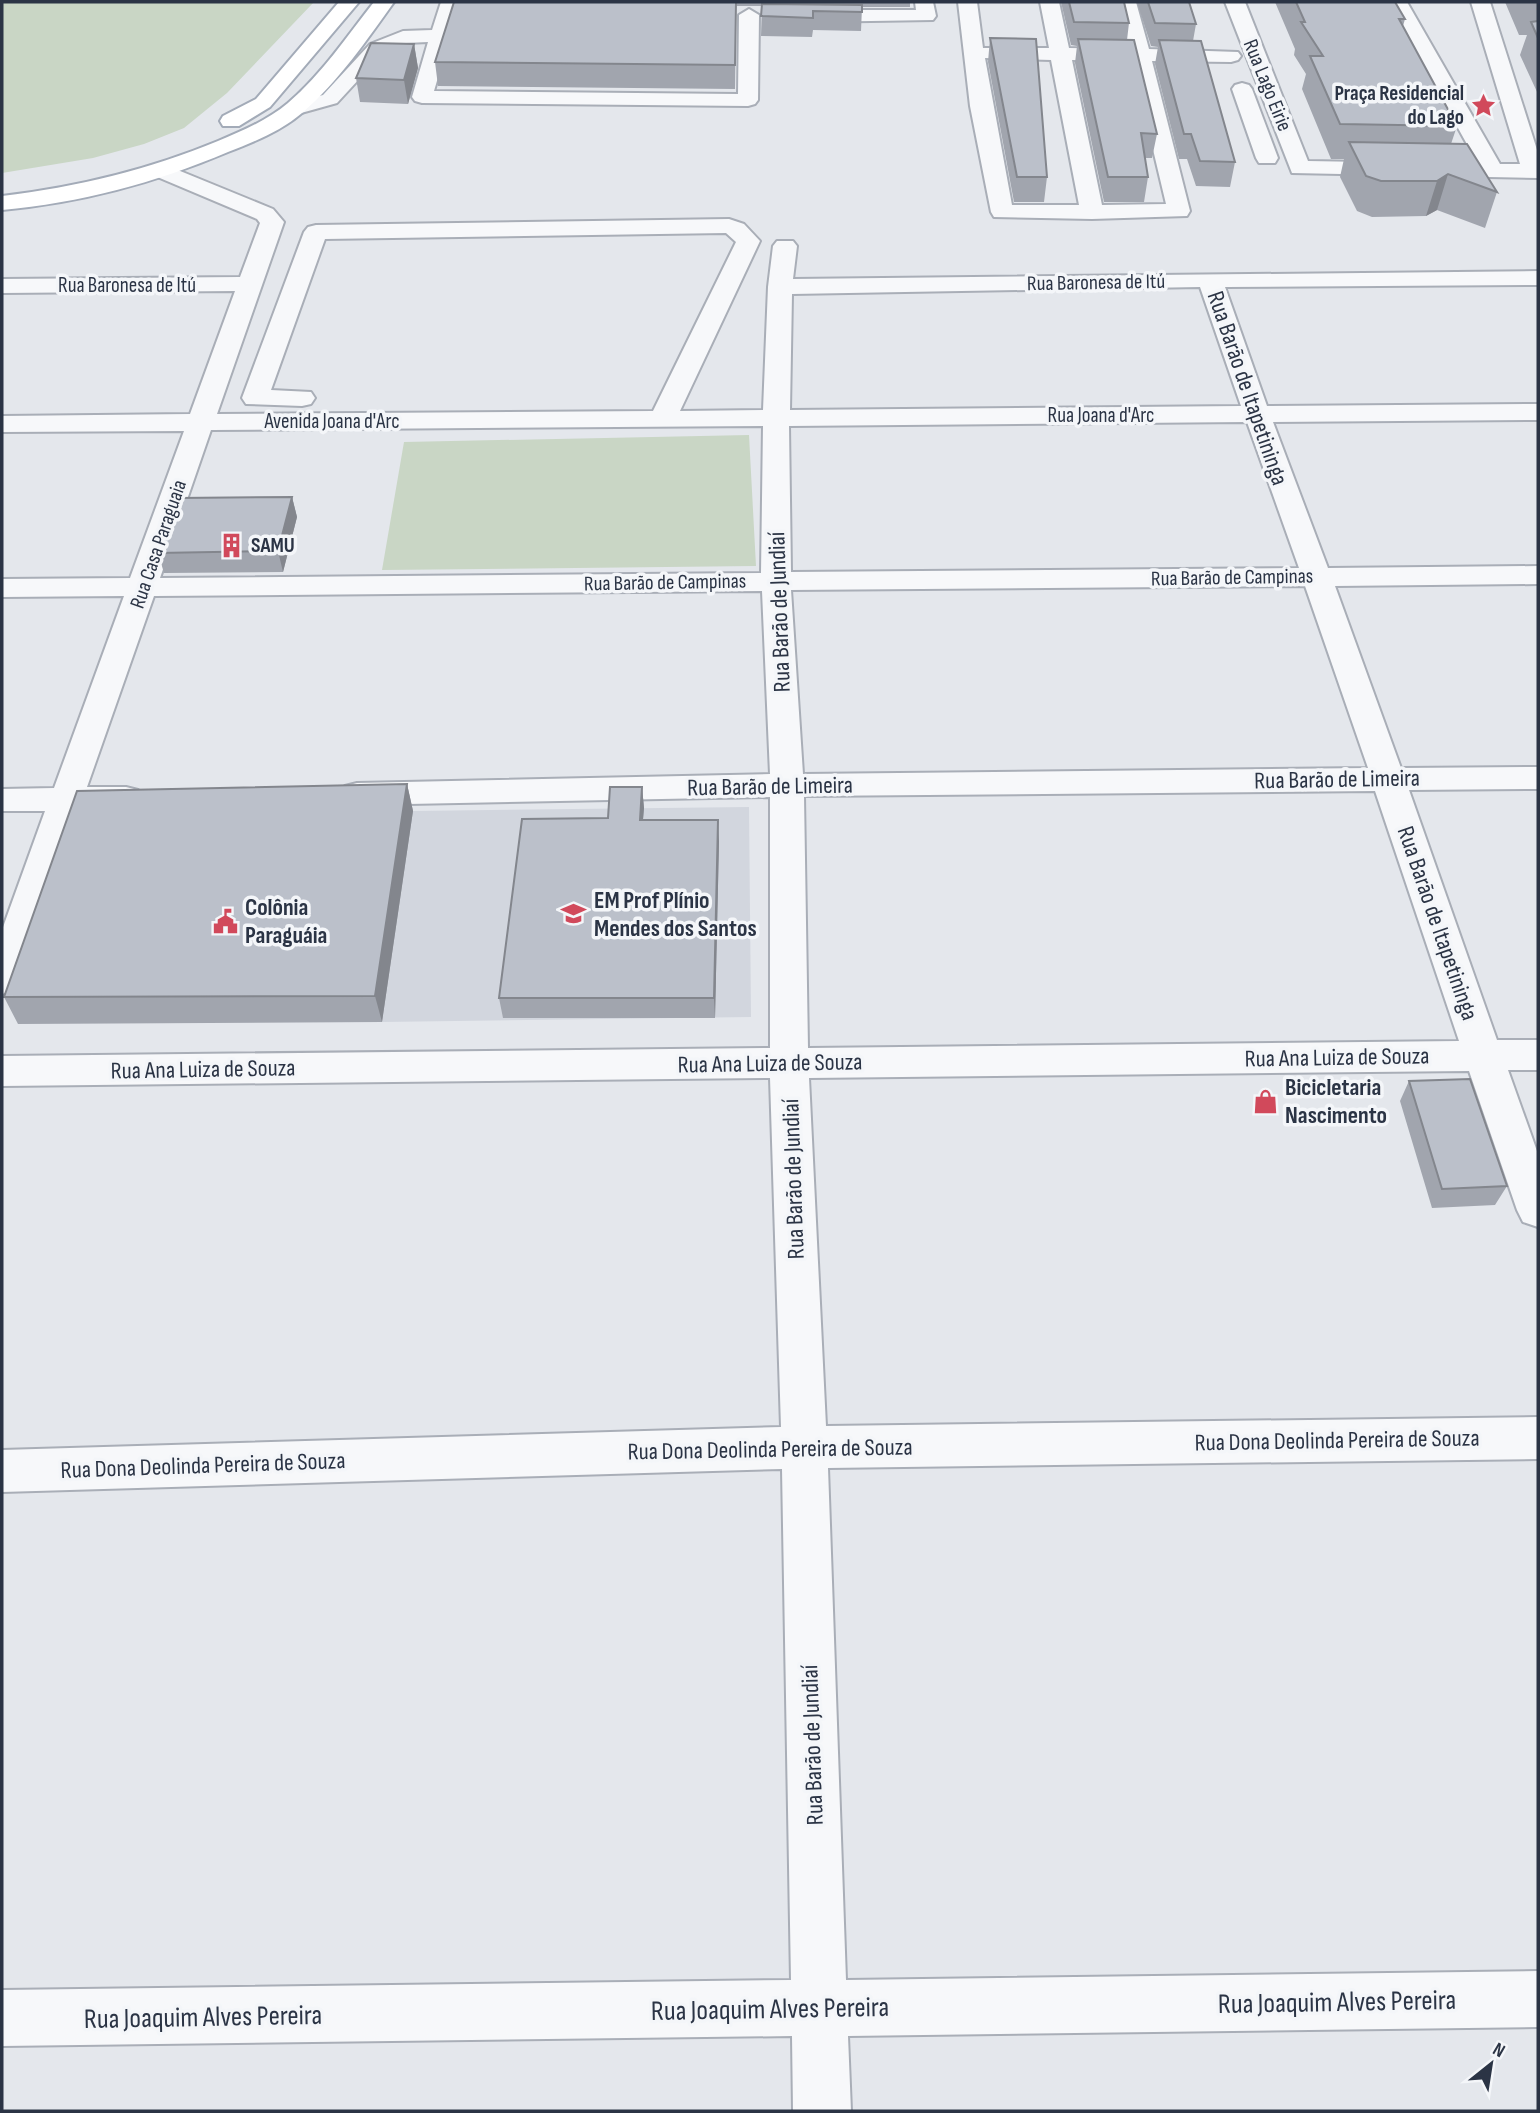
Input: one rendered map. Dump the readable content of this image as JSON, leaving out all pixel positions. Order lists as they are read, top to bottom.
{
  "streets": {
    "street": [
      "Rua Lago Eirie",
      "Rua Baronesa de Itú",
      "Rua Barão de Itapetininga",
      "Rua Joana d'Arc",
      "Avenida Joana d'Arc",
      "Rua Casa Paraguaia",
      "Rua Barão de Campinas",
      "Rua Barão de Jundiaí",
      "Rua Barão de Limeira",
      "Rua Ana Luiza de Souza",
      "Rua Dona Deolinda Pereira de Souza",
      "Rua Joaquim Alves Pereira"
    ]
  },
  "crossings": [
    ["Rua Baronesa de Itú", "Rua Barão de Itapetininga"],
    ["Rua Baronesa de Itú", "Rua Casa Paraguaia"],
    ["Rua Baronesa de Itú", "Rua Barão de Jundiaí"],
    ["Rua Barão de Itapetininga", "Rua Joana d'Arc"],
    ["Rua Barão de Itapetininga", "Rua Barão de Campinas"],
    ["Rua Barão de Itapetininga", "Rua Barão de Limeira"],
    ["Rua Barão de Itapetininga", "Rua Ana Luiza de Souza"],
    ["Rua Joana d'Arc", "Avenida Joana d'Arc"],
    ["Rua Joana d'Arc", "Rua Barão de Jundiaí"],
    ["Avenida Joana d'Arc", "Rua Casa Paraguaia"],
    ["Rua Casa Paraguaia", "Rua Barão de Campinas"],
    ["Rua Barão de Campinas", "Rua Barão de Jundiaí"],
    ["Rua Barão de Jundiaí", "Rua Barão de Limeira"],
    ["Rua Barão de Jundiaí", "Rua Ana Luiza de Souza"],
    ["Rua Barão de Jundiaí", "Rua Dona Deolinda Pereira de Souza"],
    ["Rua Barão de Jundiaí", "Rua Joaquim Alves Pereira"]
  ],
  "places": {
    "place": ["Praça Residencial do Lago"],
    "building": ["SAMU"],
    "school or university": ["EM Prof Plínio Mendes dos Santos"],
    "public building": ["Colônia Paraguáia"],
    "shop": ["Bicicletaria Nascimento"]
  },
  "north": "top right"
}
